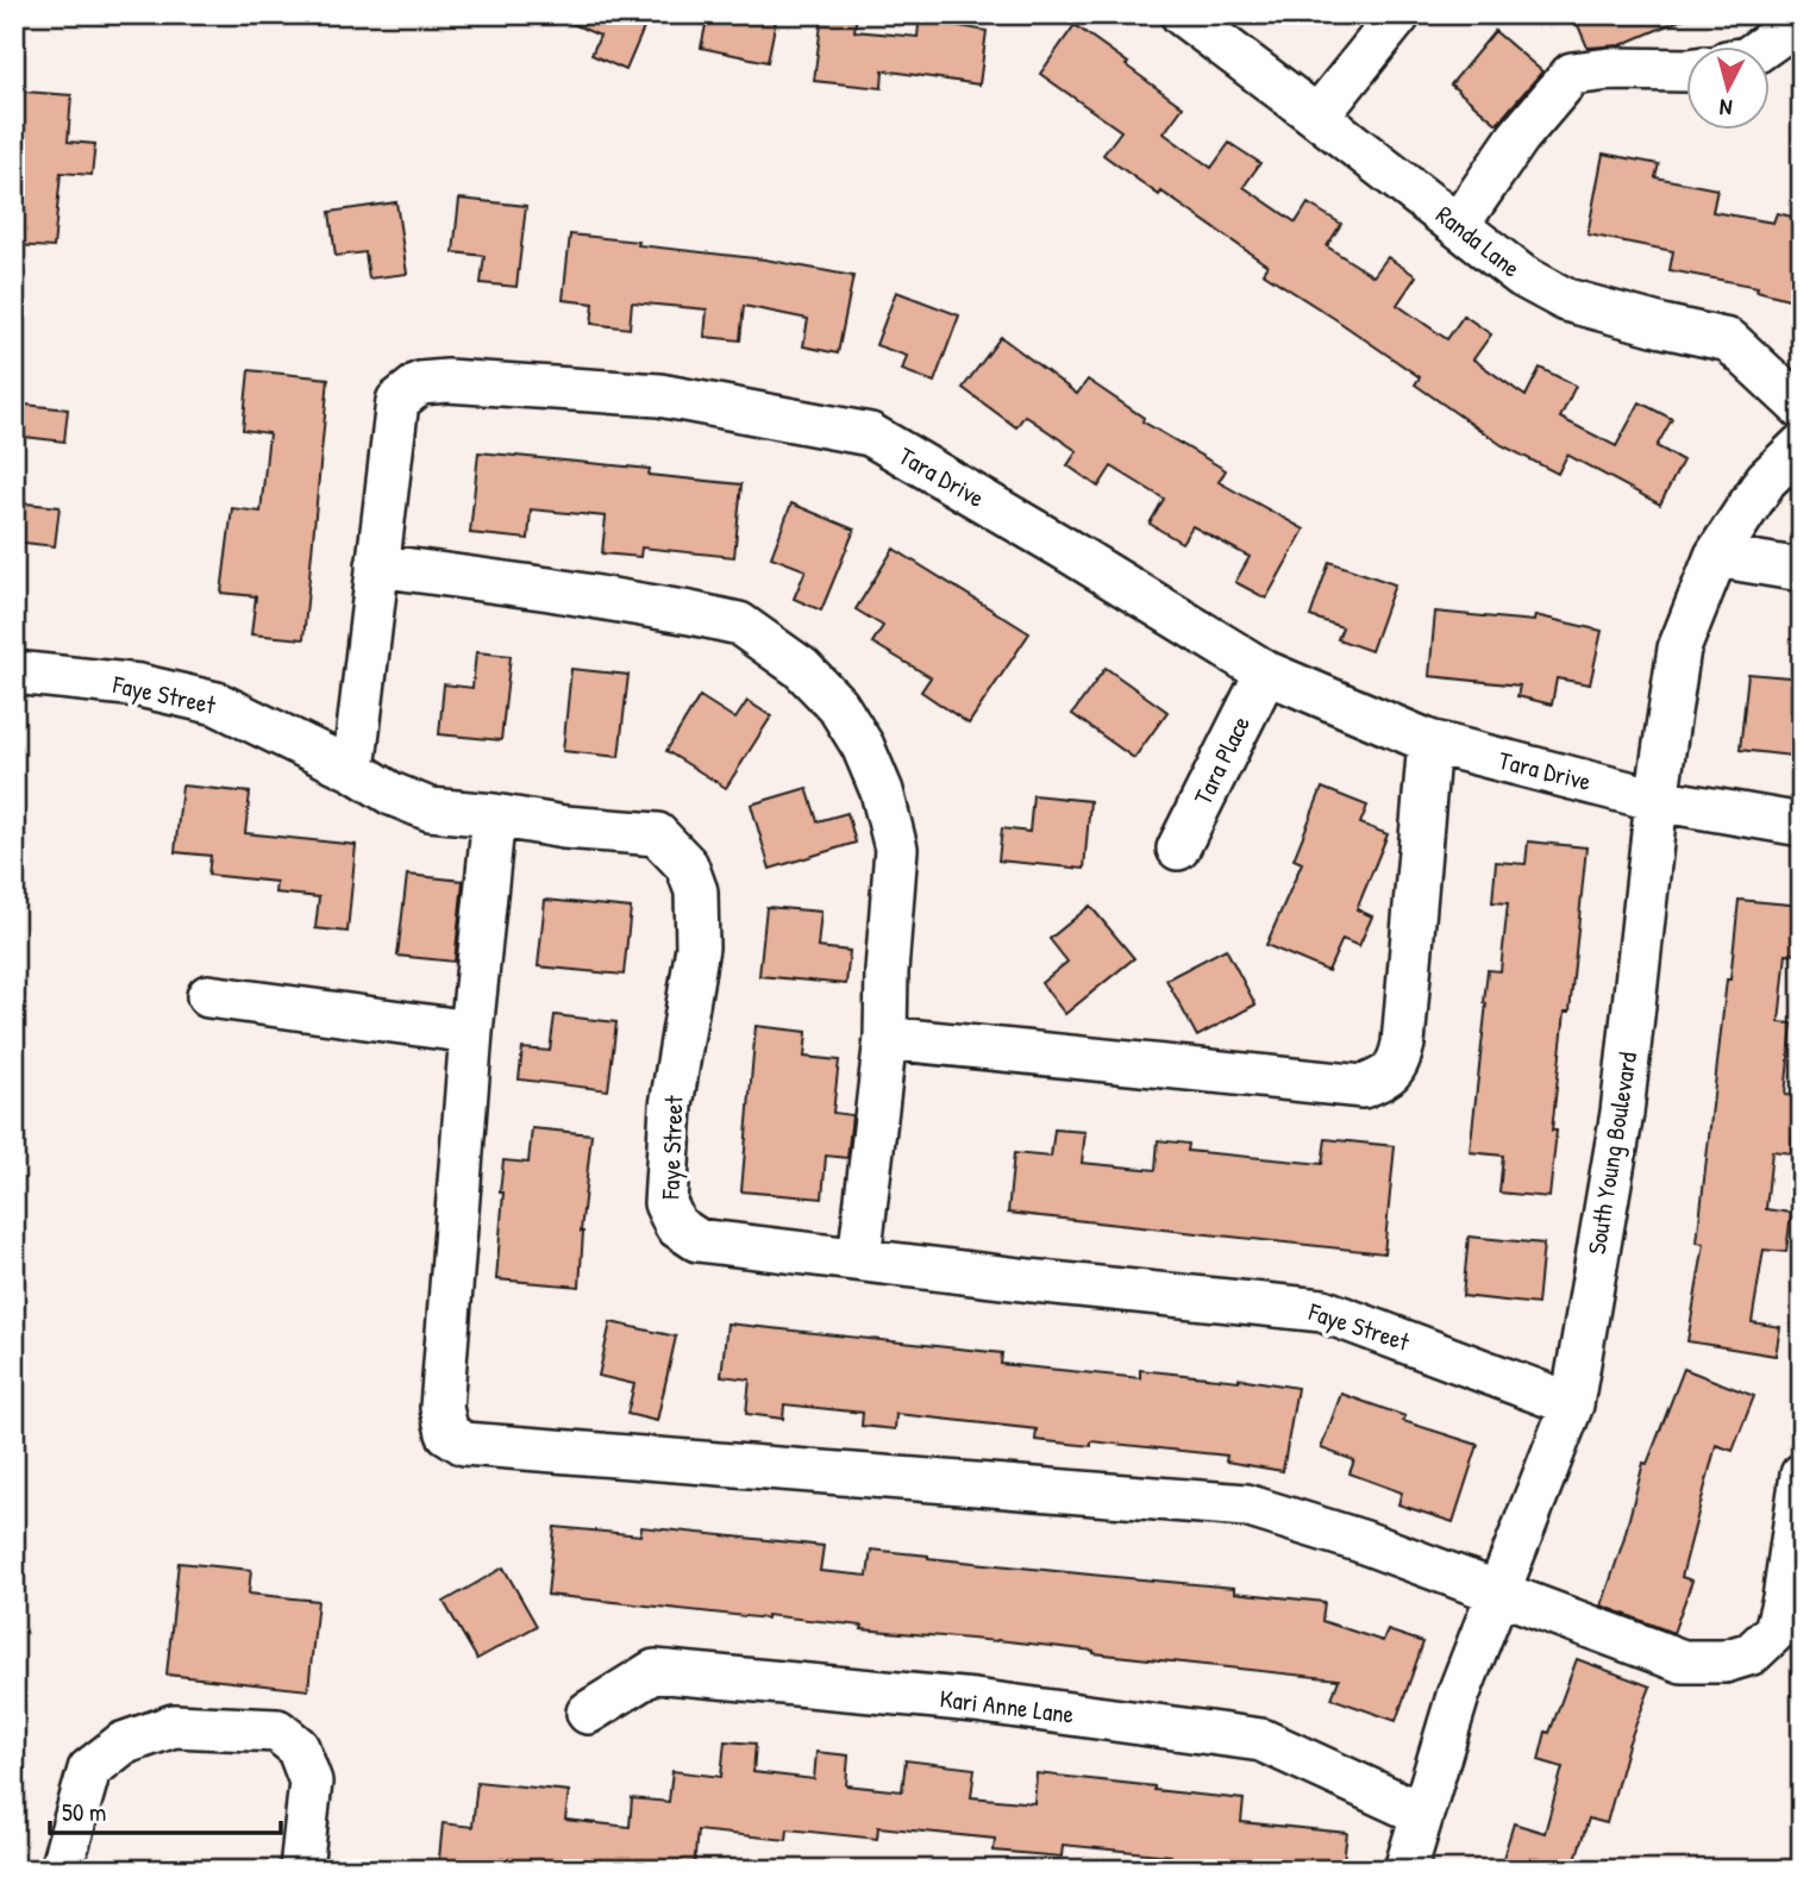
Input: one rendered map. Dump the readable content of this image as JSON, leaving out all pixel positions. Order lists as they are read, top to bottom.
{
  "streets": {
    "street": [
      "Randa Lane",
      "Tara Drive",
      "Faye Street",
      "Tara Place",
      "South Young Boulevard",
      "Kari Anne Lane"
    ]
  },
  "crossings": [
    ["Tara Drive", "Faye Street"],
    ["Tara Drive", "Tara Place"],
    ["Tara Drive", "South Young Boulevard"],
    ["Faye Street", "South Young Boulevard"],
    ["South Young Boulevard", "Kari Anne Lane"]
  ],
  "scale_bar": "50 m",
  "north": "bottom"
}
